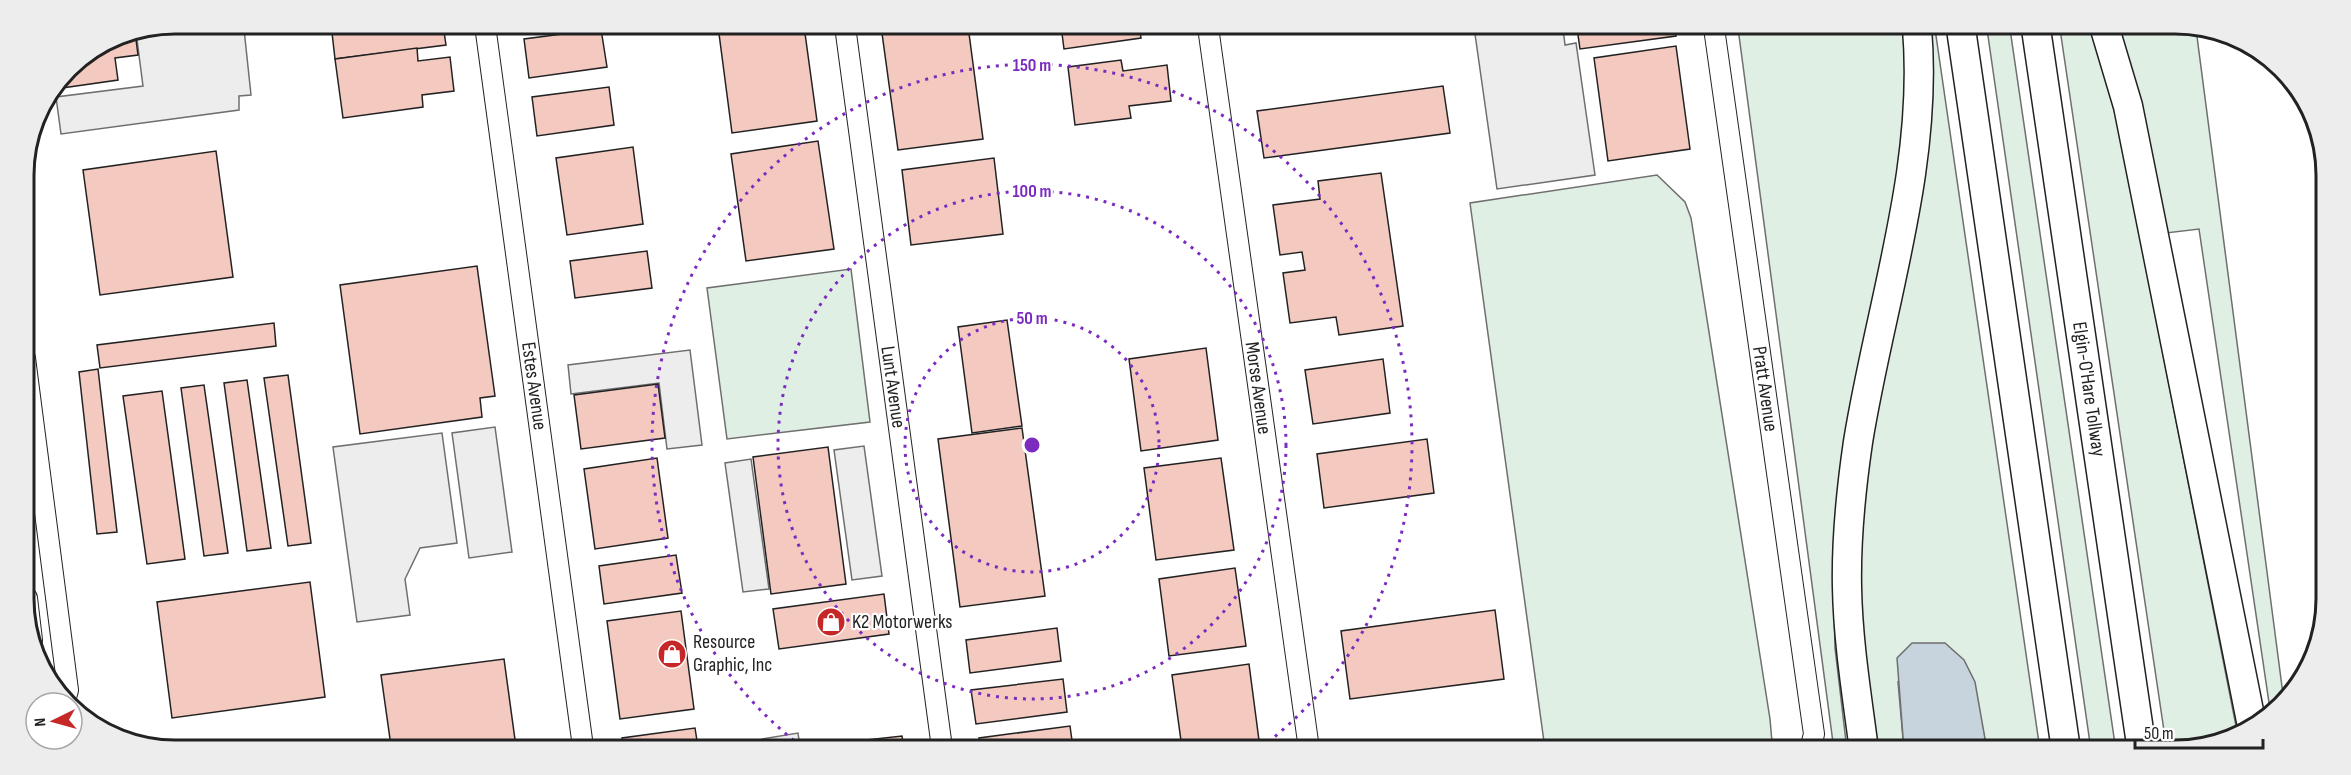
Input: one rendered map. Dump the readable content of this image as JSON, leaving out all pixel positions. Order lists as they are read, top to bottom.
{
  "streets": {
    "highway": ["Elgin-O'Hare Tollway"],
    "street": [
      "Estes Avenue",
      "Lunt Avenue",
      "Morse Avenue",
      "Pratt Avenue"
    ]
  },
  "places": {
    "shop": ["K2 Motorwerks", "Resource Graphic, Inc"]
  },
  "scale_bar": "50 m",
  "north": "left",
  "rings": ["150 m", "100 m", "50 m"]
}
